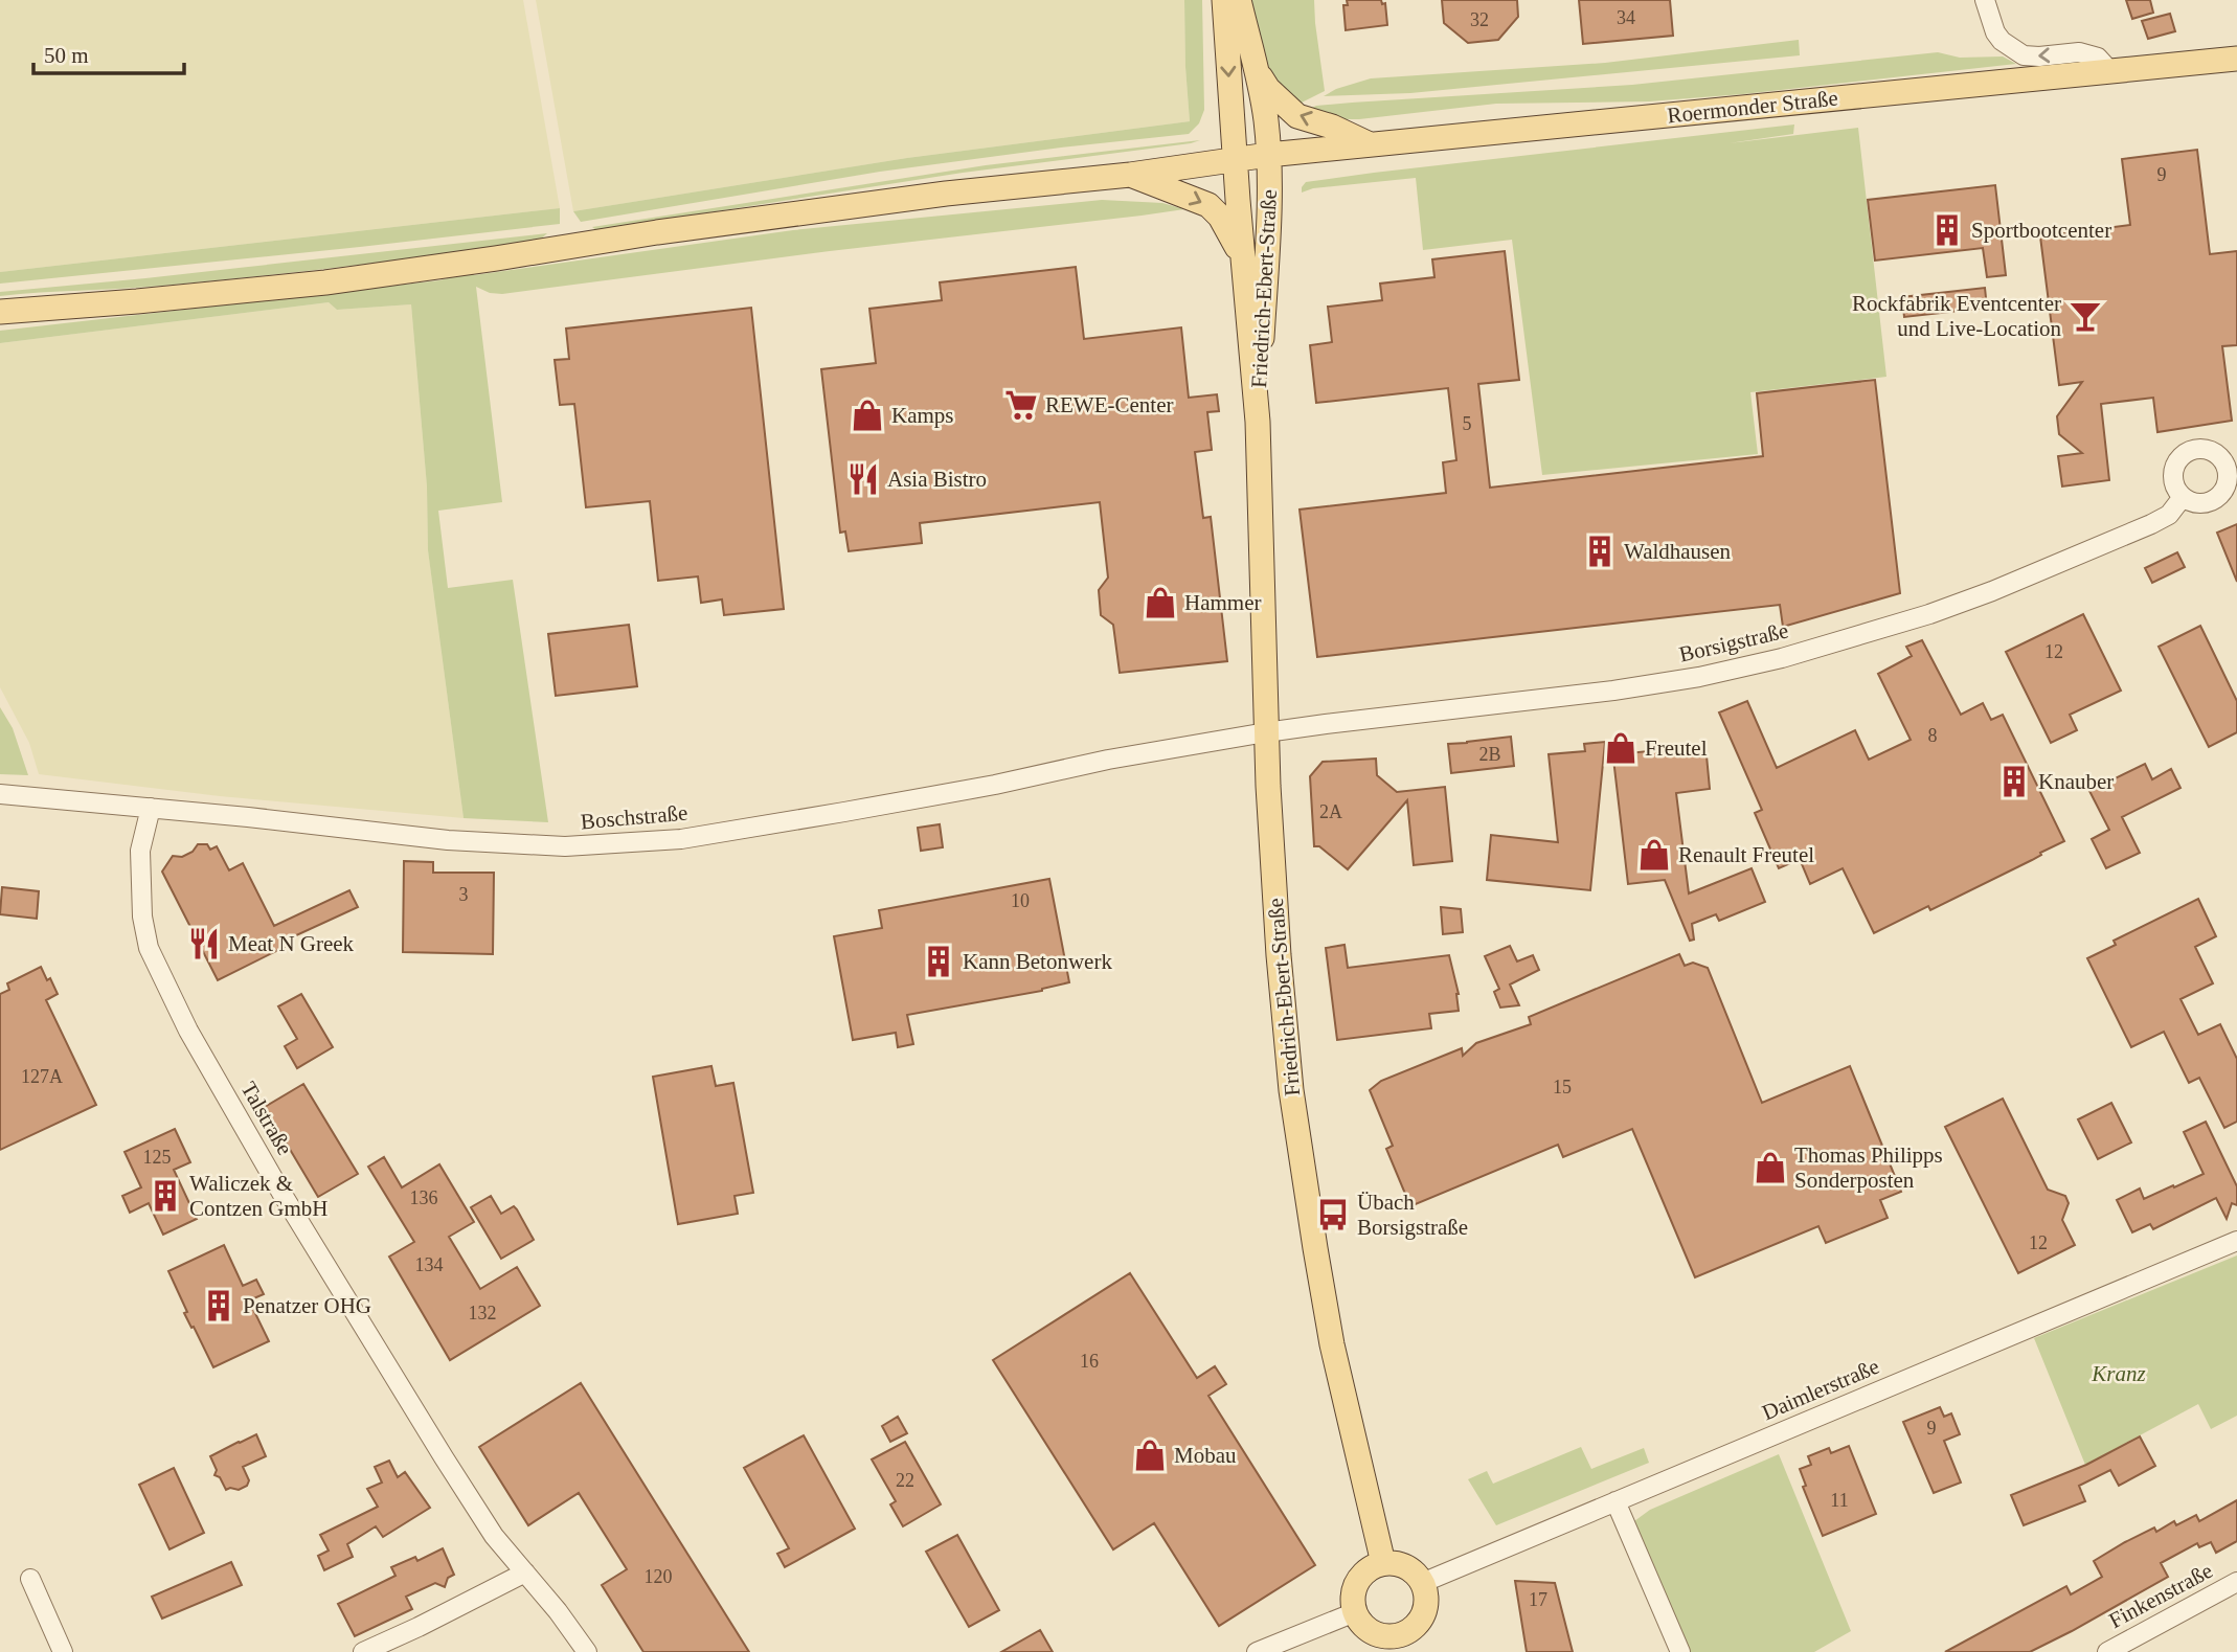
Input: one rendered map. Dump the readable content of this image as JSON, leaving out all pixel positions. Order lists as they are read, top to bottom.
{
  "streets": {
    "main road": ["Roermonder Straße", "Friedrich-Ebert-Straße"],
    "street": [
      "Borsigstraße",
      "Boschstraße",
      "Talstraße",
      "Daimlerstraße",
      "Finkenstraße"
    ]
  },
  "crossings": [
    ["Roermonder Straße", "Friedrich-Ebert-Straße"],
    ["Friedrich-Ebert-Straße", "Borsigstraße"],
    ["Friedrich-Ebert-Straße", "Boschstraße"],
    ["Friedrich-Ebert-Straße", "Daimlerstraße"],
    ["Borsigstraße", "Boschstraße"],
    ["Boschstraße", "Talstraße"]
  ],
  "parks": ["Kranz"],
  "places": {
    "building": [
      "Sportbootcenter",
      "Waldhausen",
      "Knauber",
      "Kann Betonwerk",
      "Waliczek & Contzen GmbH",
      "Penatzer OHG"
    ],
    "bar": ["Rockfabrik Eventcenter und Live-Location"],
    "supermarket": ["REWE-Center"],
    "shop": [
      "Kamps",
      "Hammer",
      "Freutel",
      "Renault Freutel",
      "Thomas Philipps Sonderposten",
      "Mobau"
    ],
    "restaurant": ["Asia Bistro", "Meat N Greek"],
    "bus stop": ["Übach Borsigstraße"]
  },
  "house_numbers": [
    "34",
    "32",
    "9",
    "5",
    "12",
    "8",
    "2B",
    "2A",
    "3",
    "10",
    "127A",
    "15",
    "125",
    "136",
    "12",
    "134",
    "132",
    "16",
    "9",
    "22",
    "11",
    "120",
    "17"
  ],
  "scale_bar": "50 m"
}
